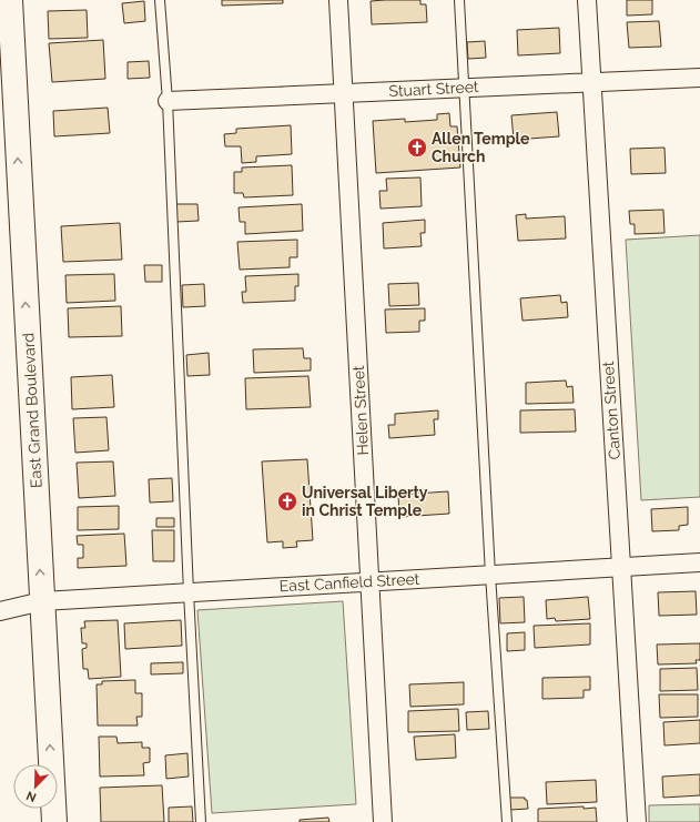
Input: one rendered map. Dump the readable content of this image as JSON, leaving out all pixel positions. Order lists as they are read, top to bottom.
{
  "streets": {
    "main road": ["East Grand Boulevard"],
    "street": [
      "Stuart Street",
      "Helen Street",
      "Canton Street",
      "East Canfield Street"
    ]
  },
  "crossings": [
    ["Stuart Street", "Helen Street"],
    ["Stuart Street", "Canton Street"],
    ["East Grand Boulevard", "East Canfield Street"],
    ["Helen Street", "East Canfield Street"],
    ["Canton Street", "East Canfield Street"]
  ],
  "one_way": ["East Grand Boulevard"],
  "places": {
    "church": ["Allen Temple Church", "Universal Liberty in Christ Temple"]
  },
  "north": "bottom left"
}
